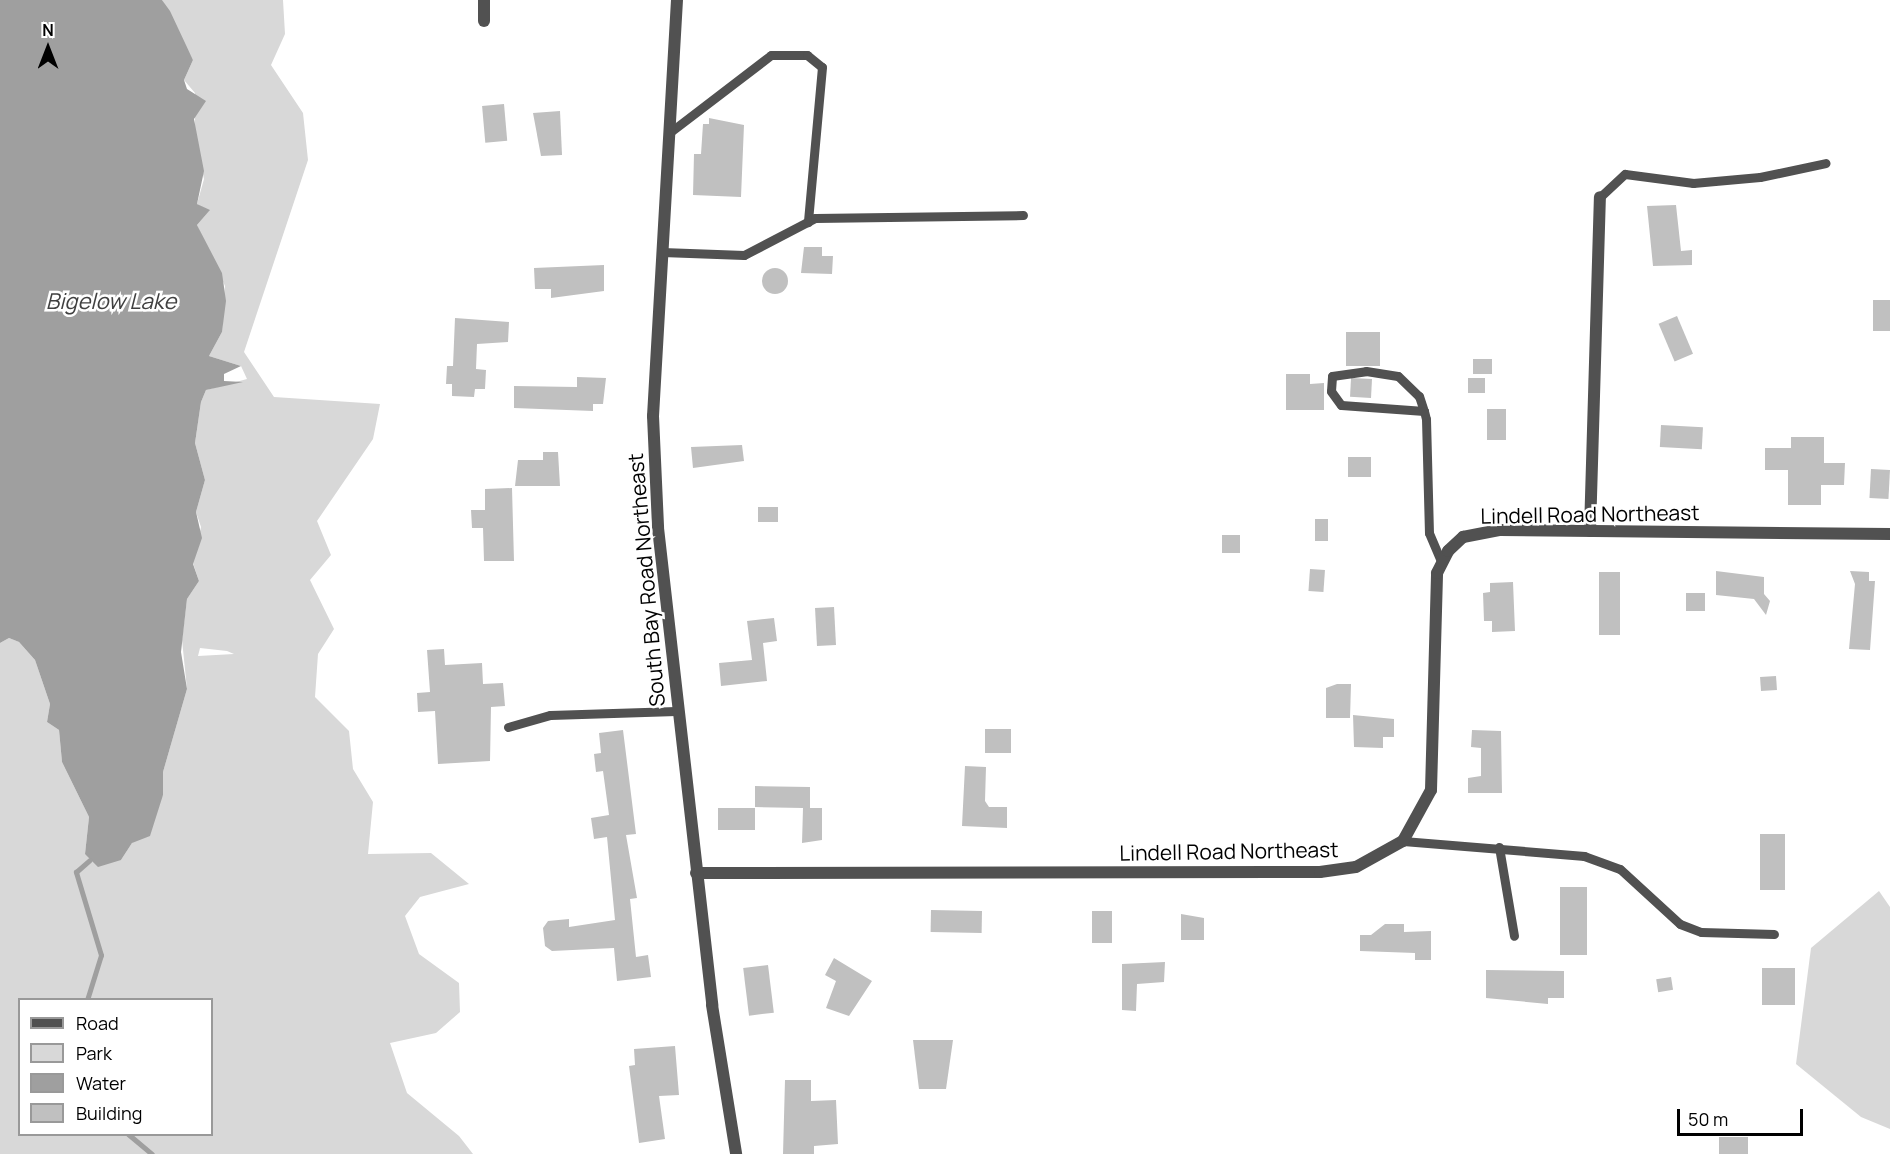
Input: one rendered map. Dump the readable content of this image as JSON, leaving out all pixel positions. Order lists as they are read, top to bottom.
{
  "streets": {
    "street": ["Lindell Road Northeast", "South Bay Road Northeast"]
  },
  "crossings": [
    ["Lindell Road Northeast", "South Bay Road Northeast"]
  ],
  "water": ["Bigelow Lake"],
  "legend": [
    "Road",
    "Park",
    "Water",
    "Building"
  ],
  "scale_bar": "50 m",
  "north": "top"
}
